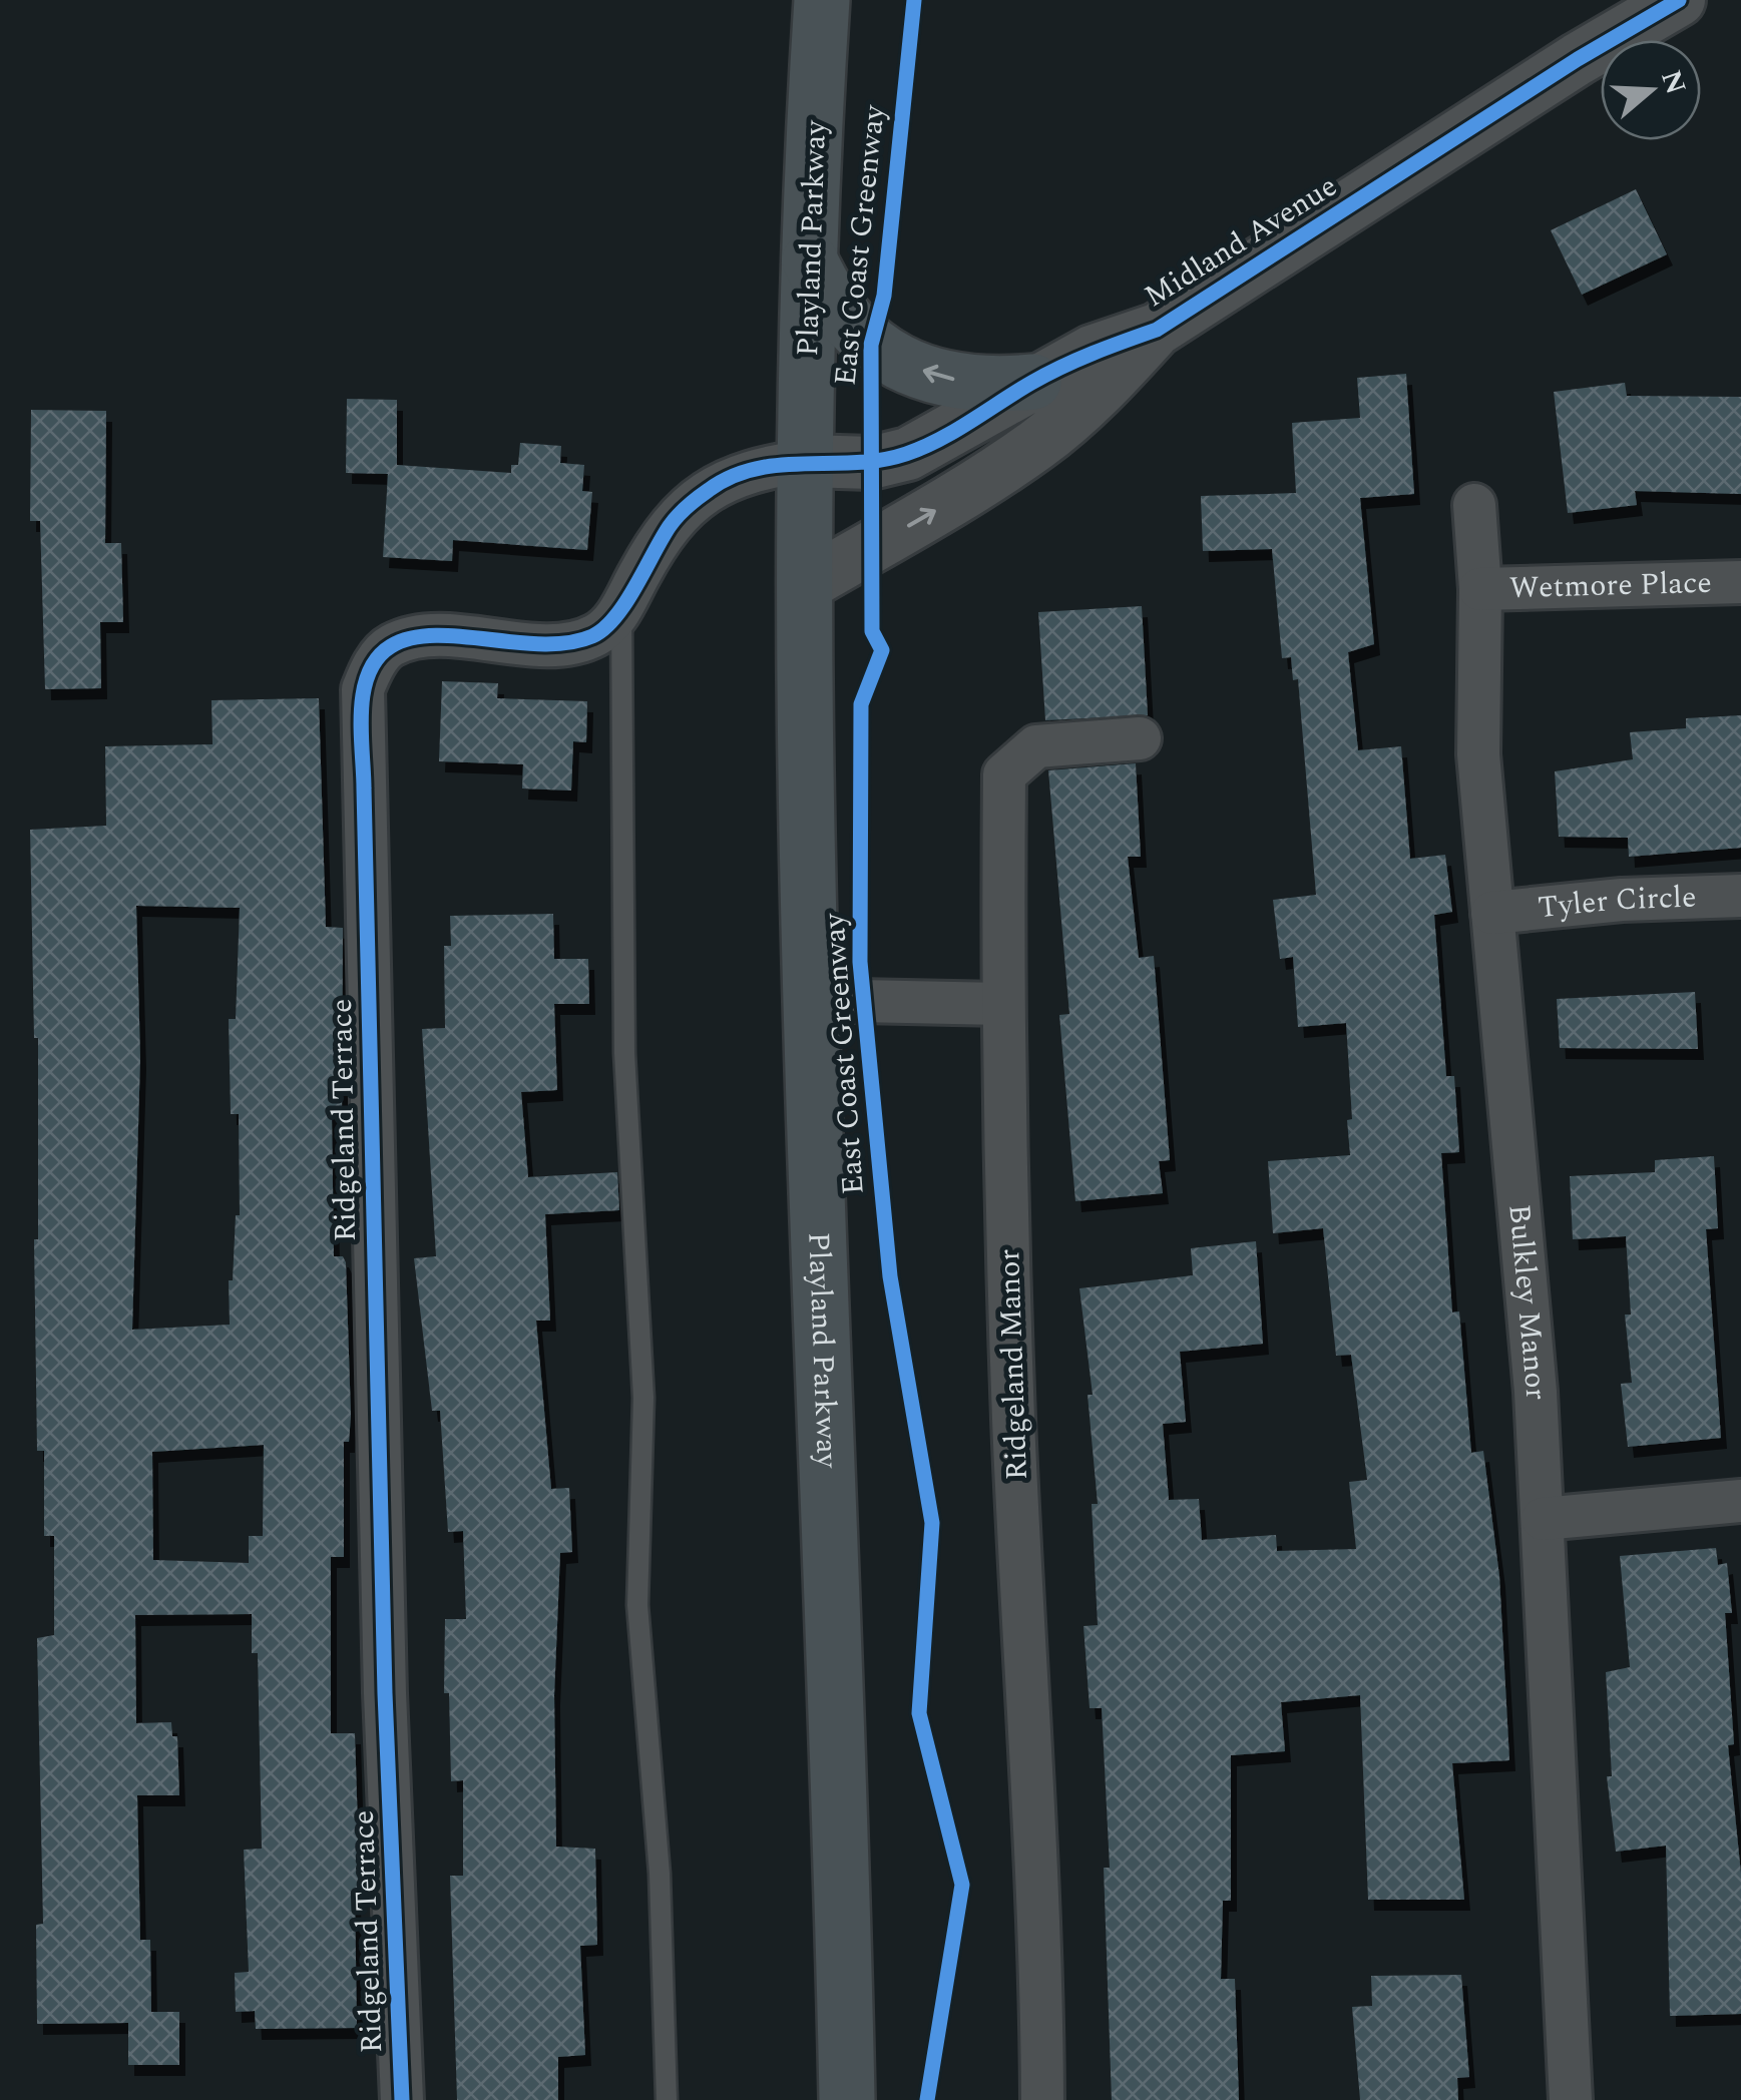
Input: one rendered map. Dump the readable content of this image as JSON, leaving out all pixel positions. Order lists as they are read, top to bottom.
{
  "streets": {
    "main road": ["Playland Parkway"],
    "street": [
      "Midland Avenue",
      "Wetmore Place",
      "Tyler Circle",
      "Ridgeland Terrace",
      "Bulkley Manor",
      "Ridgeland Manor"
    ],
    "cycle path": ["East Coast Greenway"]
  },
  "crossings": [
    ["Playland Parkway", "Midland Avenue"],
    ["Playland Parkway", "Ridgeland Terrace"],
    ["Midland Avenue", "Ridgeland Terrace"],
    ["Wetmore Place", "Bulkley Manor"],
    ["Tyler Circle", "Bulkley Manor"]
  ],
  "north": "right"
}
